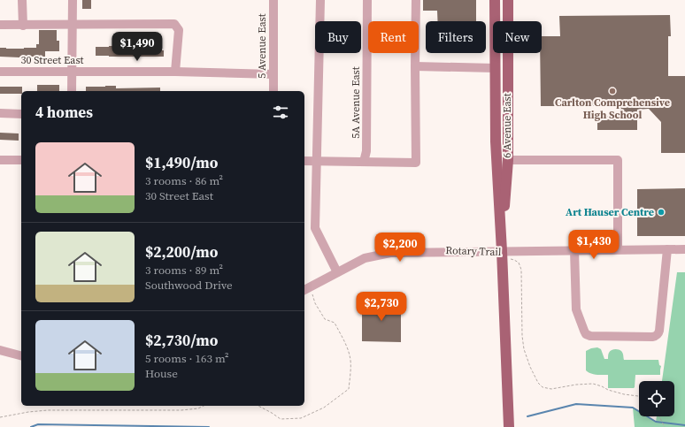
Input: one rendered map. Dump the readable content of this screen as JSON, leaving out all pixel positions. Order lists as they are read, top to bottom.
{
  "streets": {
    "main road": ["6 Avenue East"],
    "street": ["5 Avenue East", "30 Street East", "5A Avenue East"],
    "path": ["Rotary Trail"]
  },
  "crossings": [
    ["5 Avenue East", "30 Street East"]
  ],
  "places": ["Carlton Comprehensive High School", "Art Hauser Centre"],
  "page": {
    "chip": [
      "Buy",
      "Rent",
      "Filters",
      "New"
    ],
    "price": [
      "$1,490",
      "$1,430",
      "$2,200",
      "$2,730"
    ],
    "heading": "4 homes",
    "list": [
      {
        "name": "$1,490/mo",
        "note": "3 rooms · 86 m² · 30 Street East"
      },
      {
        "name": "$2,200/mo",
        "note": "3 rooms · 89 m² · Southwood Drive"
      },
      {
        "name": "$2,730/mo",
        "note": "5 rooms · 163 m² · House"
      }
    ]
  }
}
